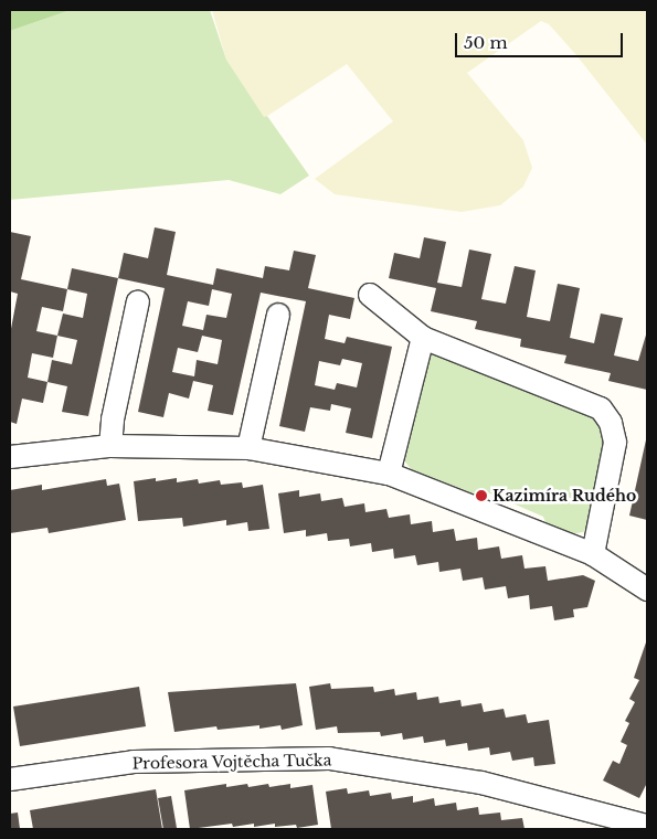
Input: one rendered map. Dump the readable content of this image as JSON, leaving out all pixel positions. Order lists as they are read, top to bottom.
{
  "streets": {
    "street": ["Profesora Vojtěcha Tučka"]
  },
  "places": ["Kazimíra Rudého"],
  "scale_bar": "50 m"
}
